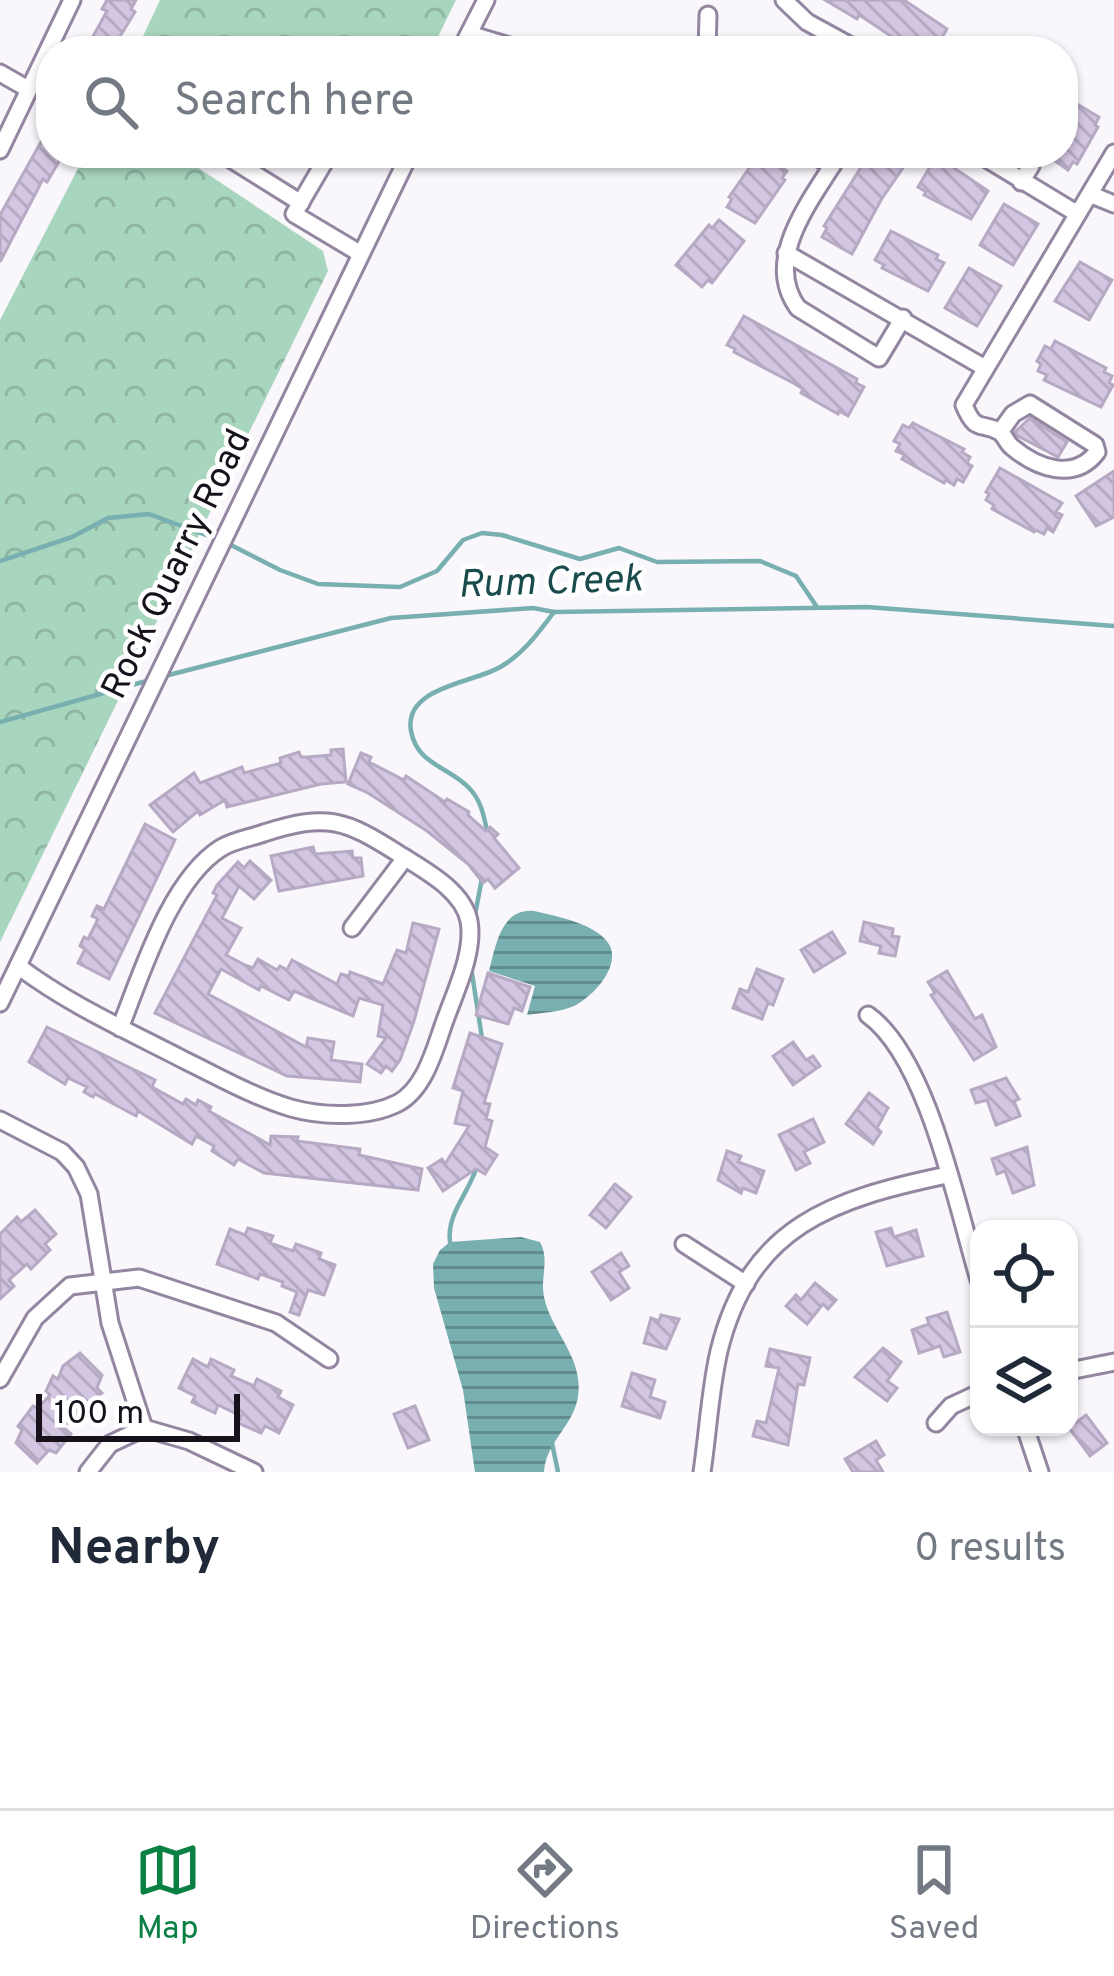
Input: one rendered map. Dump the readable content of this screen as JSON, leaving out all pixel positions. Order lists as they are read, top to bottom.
{
  "streets": {
    "street": ["Rock Quarry Road"]
  },
  "water": ["Rum Creek"],
  "scale_bar": "100 m",
  "page": {
    "search": "Search here",
    "scale": "100 m",
    "heading": ["Nearby", "0 results"],
    "nav": ["Map", "Directions", "Saved"]
  }
}
